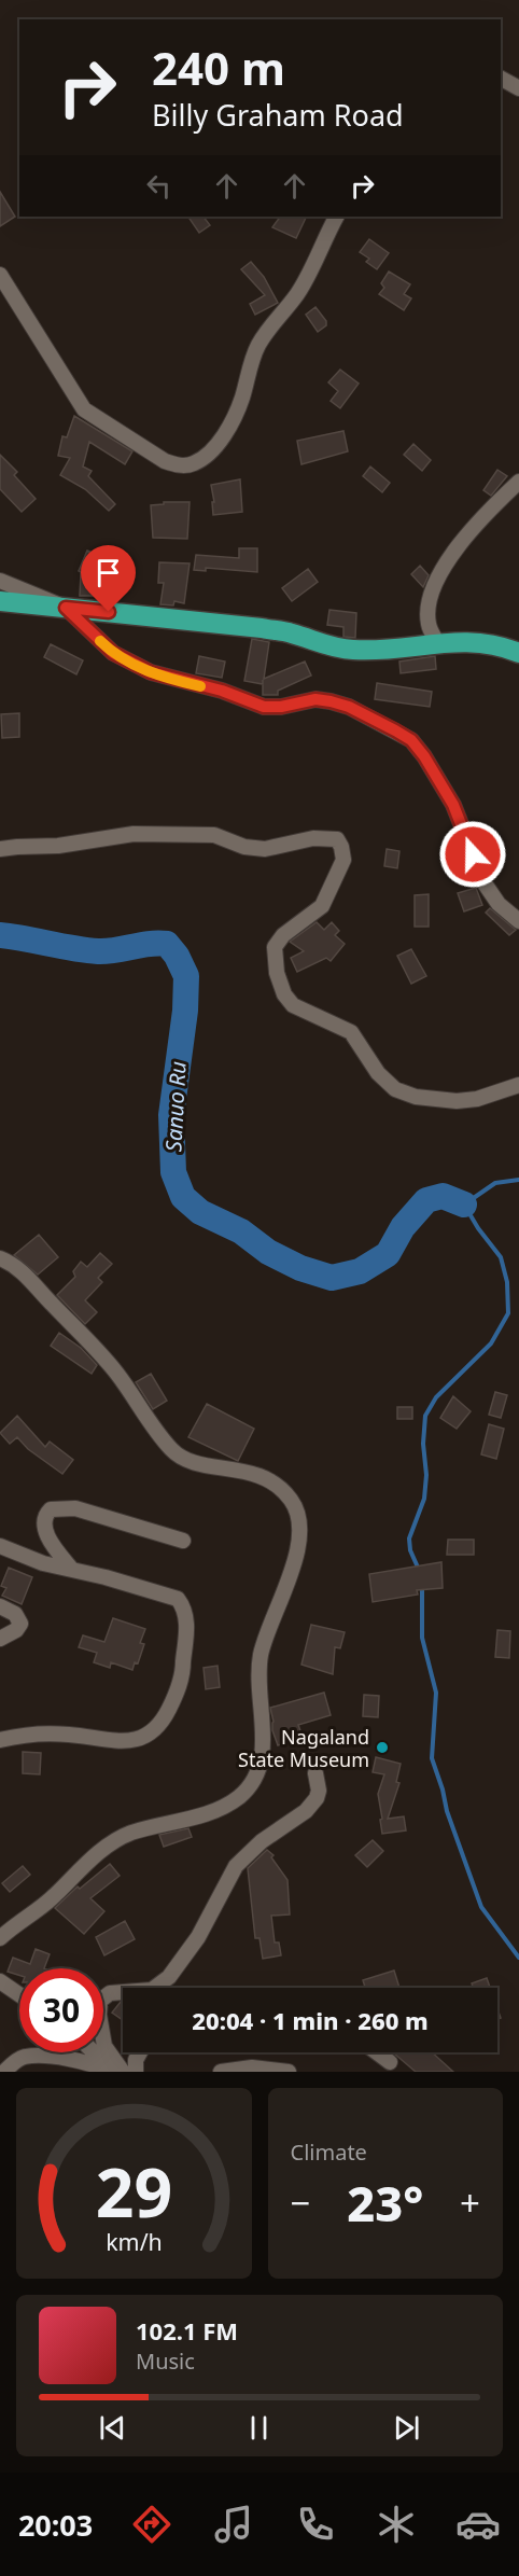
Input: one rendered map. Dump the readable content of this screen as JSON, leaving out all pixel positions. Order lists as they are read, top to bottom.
{
  "water": ["Sanuo Ru"],
  "places": ["Nagaland State Museum"],
  "page": {
    "turn": ["240 m", "Billy Graham Road"],
    "limit": "30",
    "trip": "20:04 · 1 min · 260 m",
    "tile": "Climate",
    "heat": ["−", "23°", "+"],
    "song": ["102.1 FM", "Music"],
    "tabs": "20:03",
    "gauge": ["29", "km/h"]
  }
}
